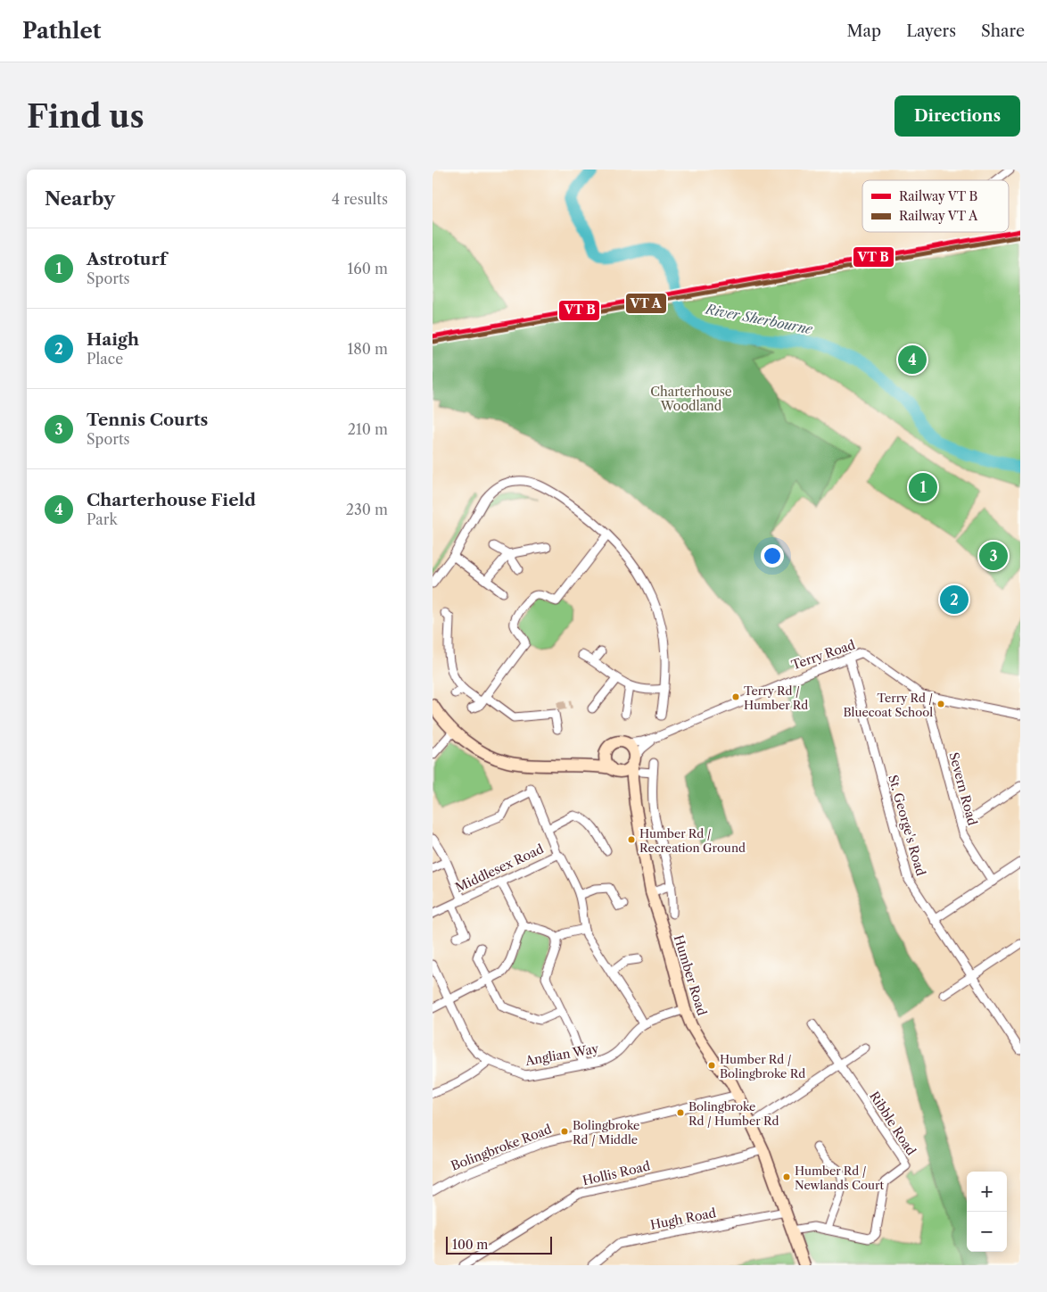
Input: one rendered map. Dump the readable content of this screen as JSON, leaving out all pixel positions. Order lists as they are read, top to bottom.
{
  "streets": {
    "main road": ["Humber Road"],
    "street": [
      "Terry Road",
      "Severn Road",
      "St. George's Road",
      "Middlesex Road",
      "Anglian Way",
      "Ribble Road",
      "Bolingbroke Road",
      "Hollis Road",
      "Hugh Road"
    ]
  },
  "crossings": [
    ["Terry Road", "Severn Road"],
    ["Terry Road", "St. George's Road"],
    ["Terry Road", "Humber Road"],
    ["Humber Road", "Anglian Way"],
    ["Humber Road", "Bolingbroke Road"],
    ["Humber Road", "Hollis Road"],
    ["Humber Road", "Hugh Road"]
  ],
  "water": ["River Sherbourne"],
  "parks": ["Charterhouse Woodland"],
  "places": [
    "Terry Rd / Humber Rd",
    "Terry Rd / Bluecoat School",
    "Humber Rd / Recreation Ground",
    "Humber Rd / Bolingbroke Rd",
    "Bolingbroke Rd / Humber Rd",
    "Bolingbroke Rd / Middle",
    "Humber Rd / Newlands Court"
  ],
  "legend": ["Railway VT B", "Railway VT A"],
  "scale_bar": "100 m",
  "page": {
    "header": "Pathlet",
    "nav": ["Map", "Layers", "Share"],
    "buttons": "Directions",
    "title": "Find us",
    "heading": ["Nearby", "4 results"],
    "list": [
      {
        "mark": "1",
        "name": "Astroturf",
        "note": "Sports",
        "value": "160 m"
      },
      {
        "mark": "2",
        "name": "Haigh",
        "note": "Place",
        "value": "180 m"
      },
      {
        "mark": "3",
        "name": "Tennis Courts",
        "note": "Sports",
        "value": "210 m"
      },
      {
        "mark": "4",
        "name": "Charterhouse Field",
        "note": "Park",
        "value": "230 m"
      }
    ],
    "pins": [
      "4",
      "1",
      "3",
      "2"
    ],
    "map_buttons": ["+", "−"],
    "scale": "100 m"
  }
}
